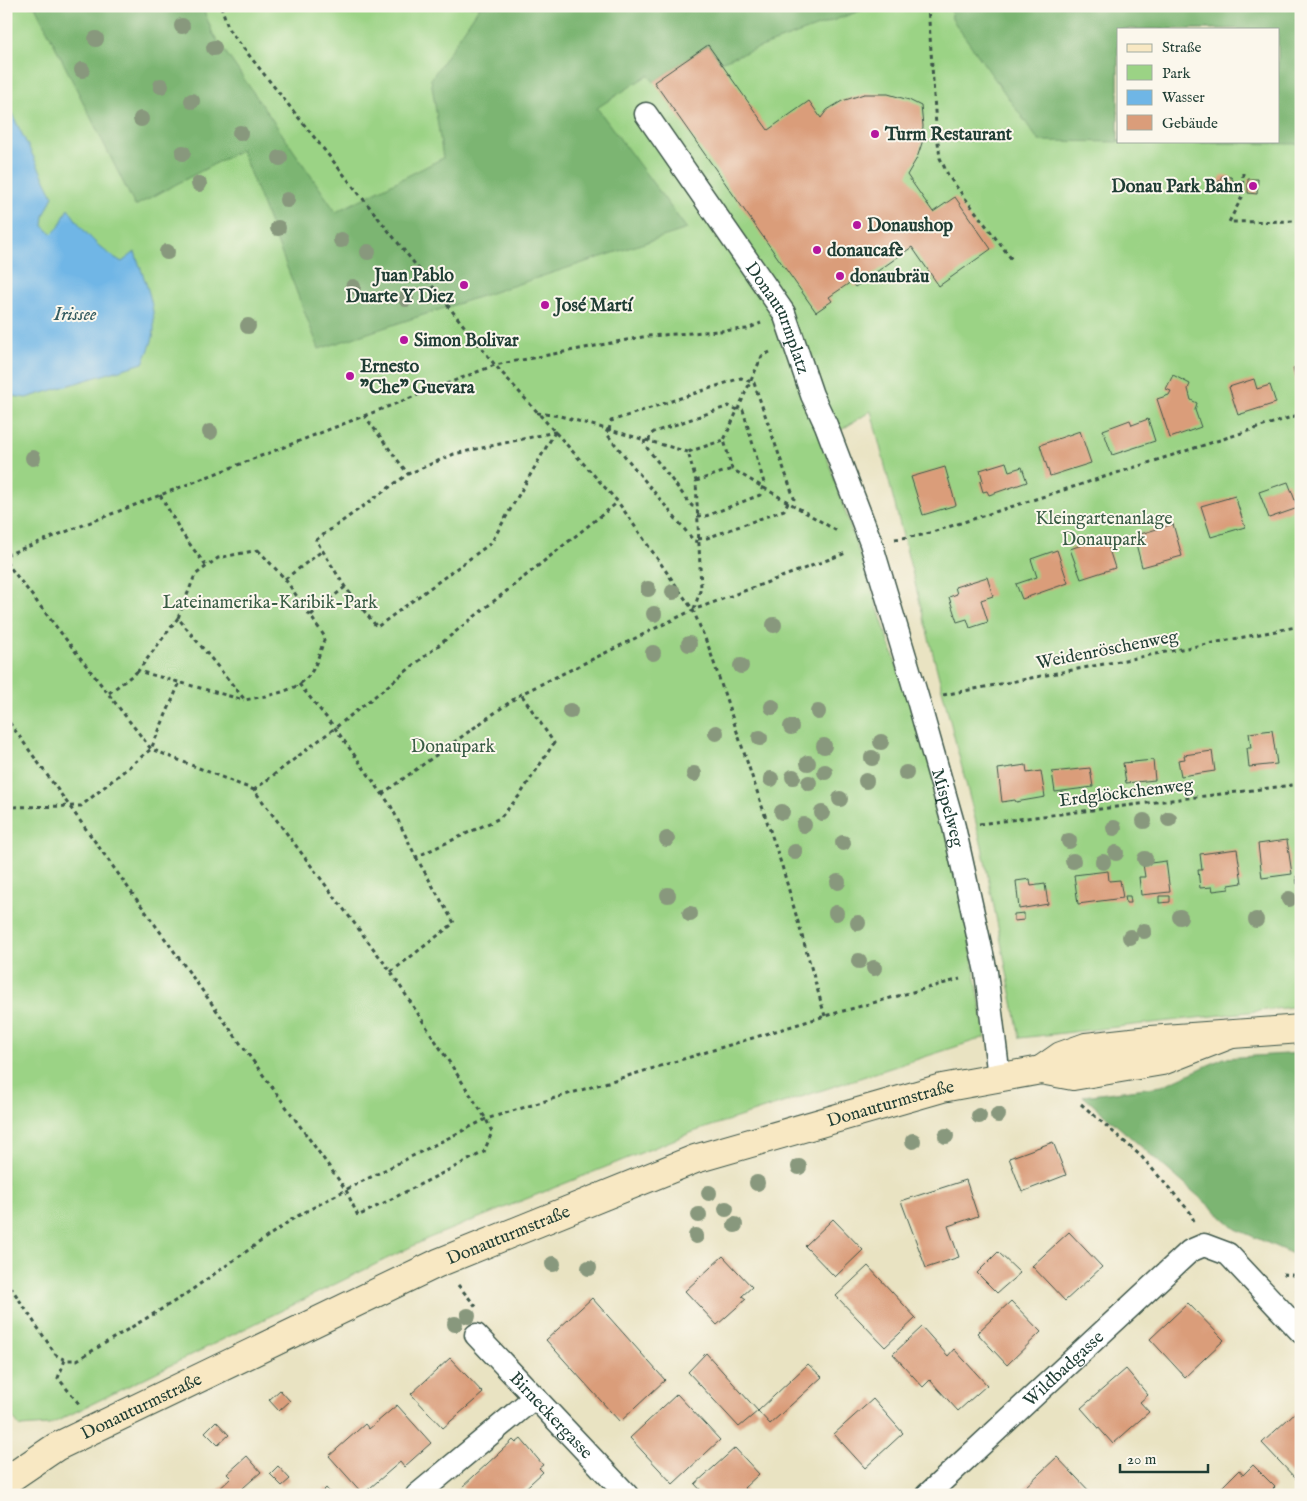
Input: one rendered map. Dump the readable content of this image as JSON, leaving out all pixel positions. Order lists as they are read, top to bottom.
{
  "streets": {
    "main road": ["Donauturmstraße"],
    "street": [
      "Donauturmplatz",
      "Mispelweg",
      "Wildbadgasse",
      "Birneckergasse"
    ],
    "path": ["Weidenröschenweg", "Erdglöckchenweg"]
  },
  "crossings": [
    ["Donauturmplatz", "Mispelweg"],
    ["Weidenröschenweg", "Mispelweg"],
    ["Erdglöckchenweg", "Mispelweg"],
    ["Mispelweg", "Donauturmstraße"]
  ],
  "water": ["Irissee"],
  "parks": ["Kleingartenanlage Donaupark", "Lateinamerika-Karibik-Park", "Donaupark"],
  "places": [
    "Turm Restaurant",
    "Donau Park Bahn",
    "Donaushop",
    "donaucafè",
    "donaubräu",
    "Juan Pablo Duarte Y Diez",
    "José Martí",
    "Simon Bolivar",
    "Ernesto \"Che\" Guevara"
  ],
  "legend": [
    "Straße",
    "Park",
    "Wasser",
    "Gebäude"
  ],
  "scale_bar": "20 m"
}
